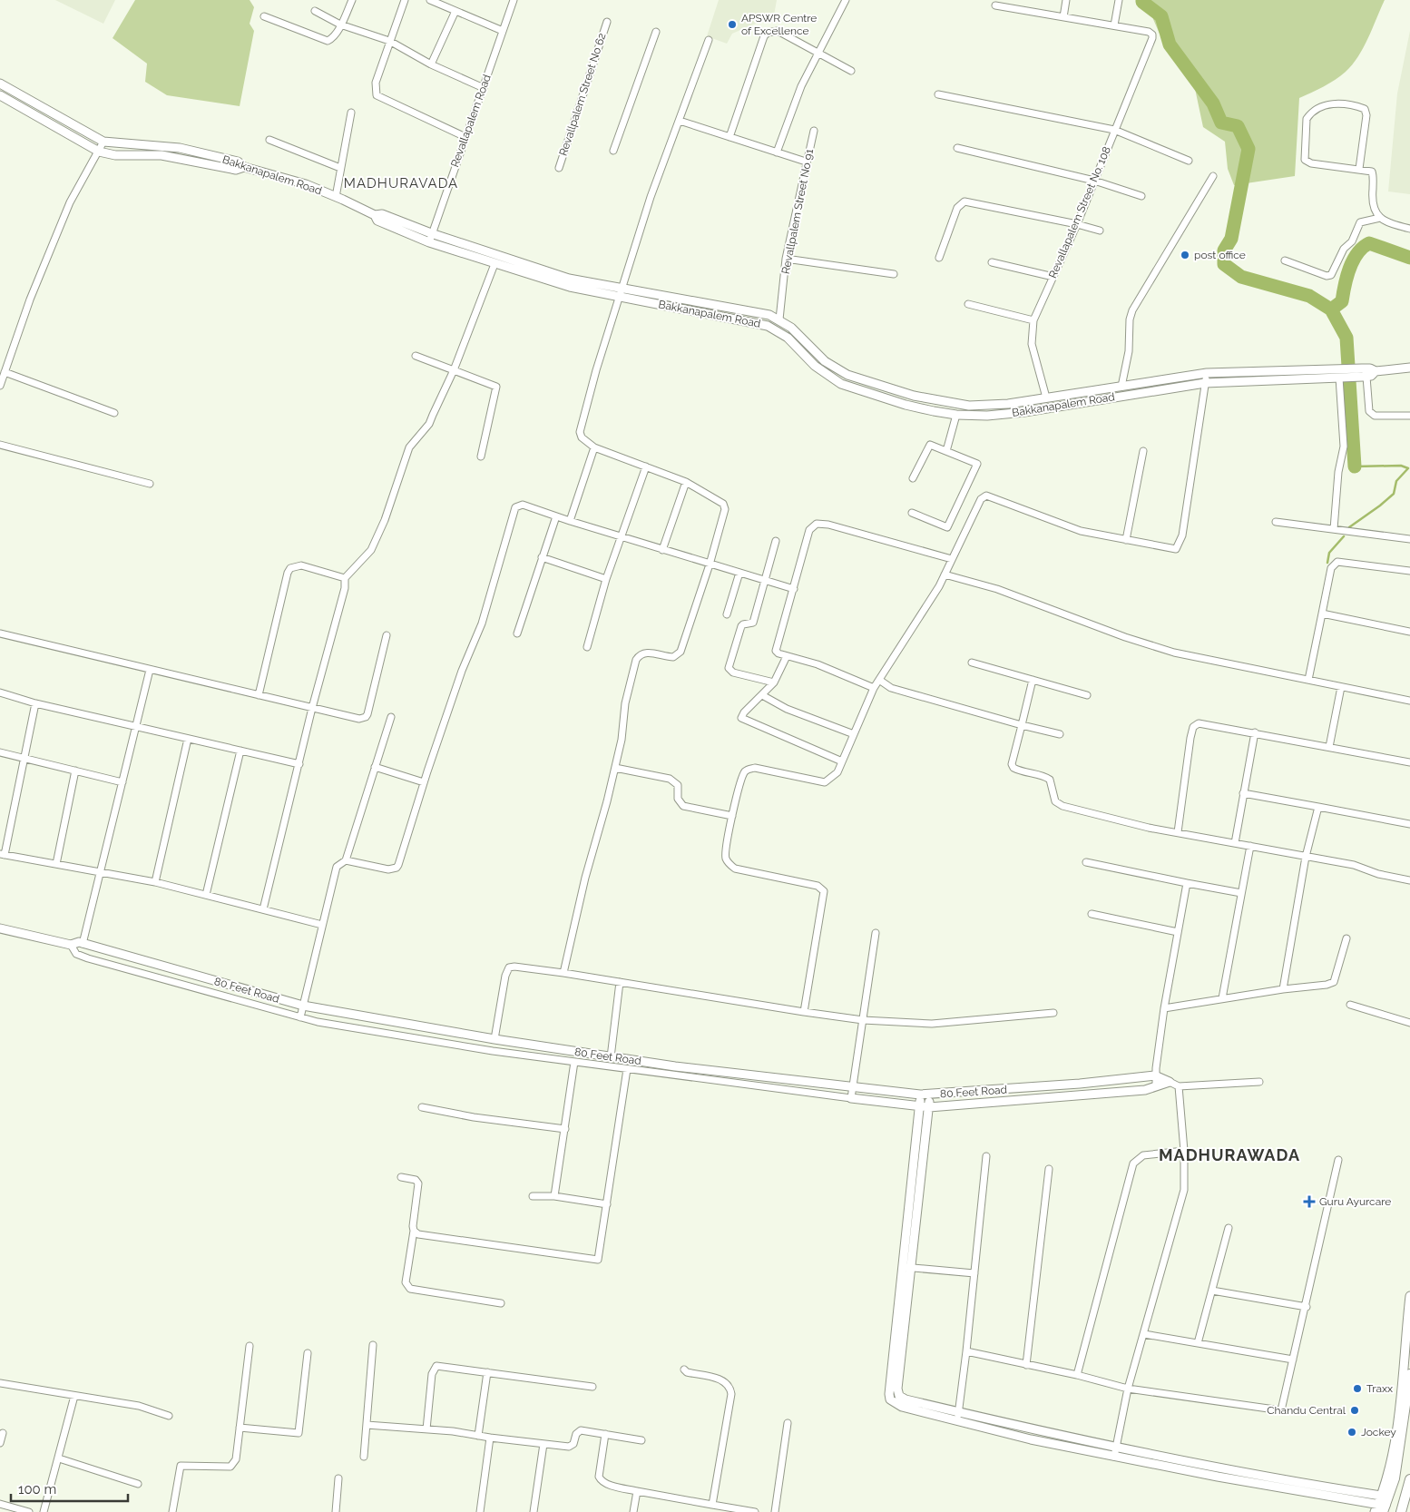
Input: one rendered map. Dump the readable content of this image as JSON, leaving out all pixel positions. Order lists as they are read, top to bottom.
{
  "streets": {
    "street": [
      "Revallpalem Street No 62",
      "Revallapalem Road",
      "Bakkanapalem Road",
      "Revallpalem Street No 91",
      "Revallapalem Street No. 108",
      "80 Feet Road"
    ]
  },
  "crossings": [
    ["Revallapalem Road", "Bakkanapalem Road"]
  ],
  "districts": ["MADHURAVADA", "MADHURAWADA"],
  "places": {
    "other": [
      "APSWR Centre of Excellence",
      "post office",
      "Traxx",
      "Chandu Central",
      "Jockey"
    ],
    "health": ["Guru Ayurcare"]
  },
  "scale_bar": "100 m"
}
